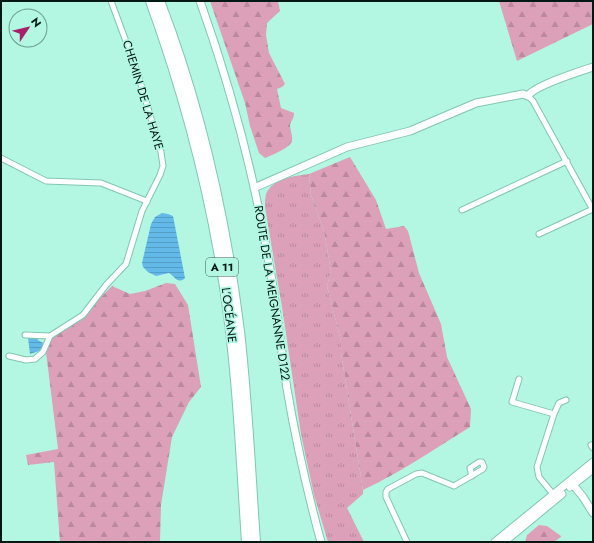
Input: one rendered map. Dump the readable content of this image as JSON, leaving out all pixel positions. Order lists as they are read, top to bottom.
{
  "streets": {
    "highway": ["A 11", "L’OCÉANE"],
    "street": ["CHEMIN DE LA HAYE", "ROUTE DE LA MEIGNANNE D122"]
  },
  "north": "top right"
}
